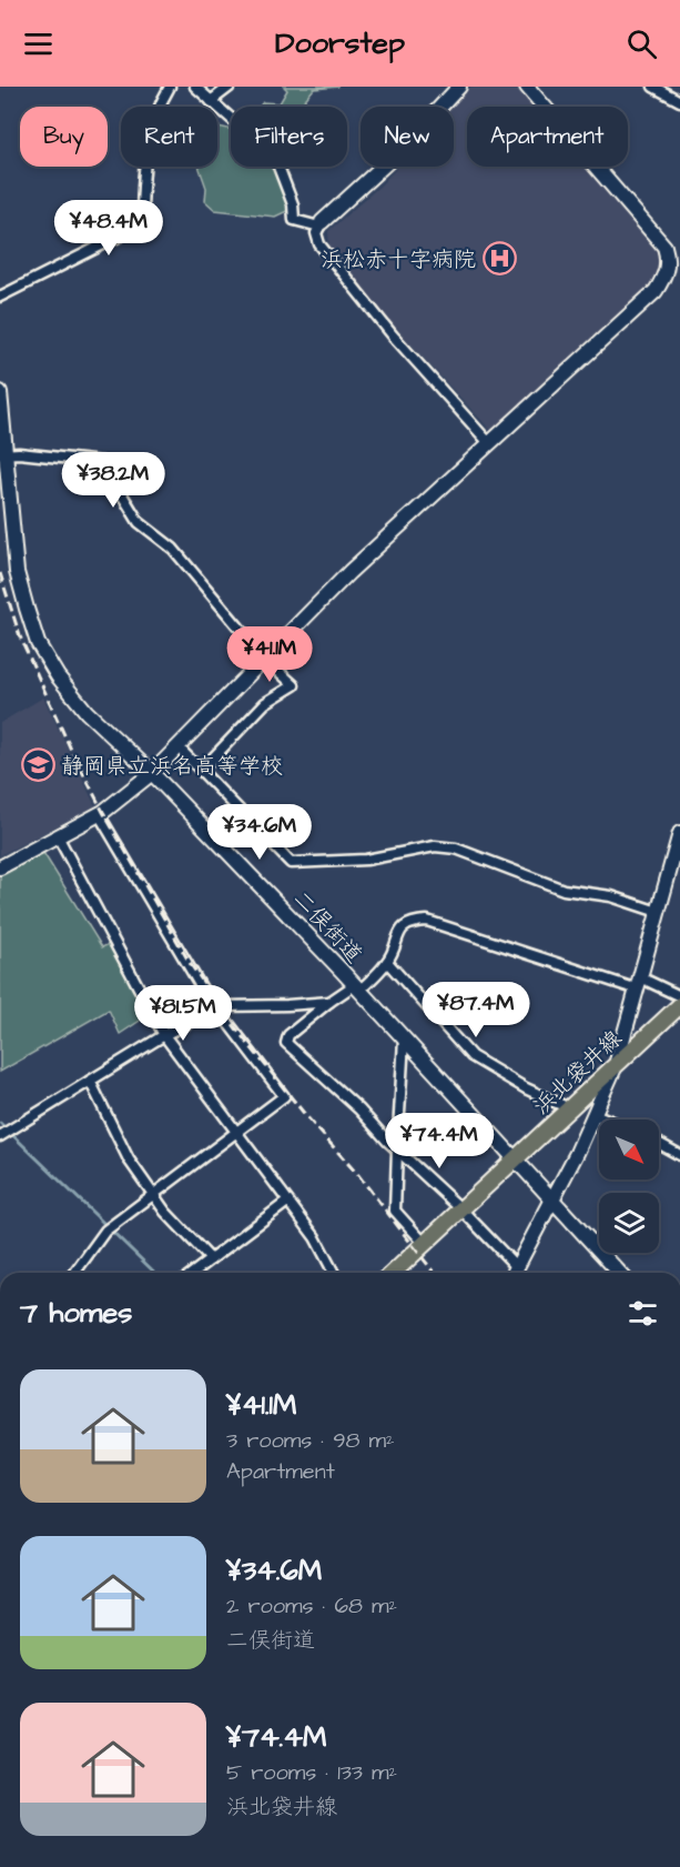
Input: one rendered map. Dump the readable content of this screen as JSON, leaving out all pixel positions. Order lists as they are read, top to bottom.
{
  "streets": {
    "main road": ["浜北袋井線"],
    "street": ["二俣街道"]
  },
  "crossings": [
    ["二俣街道", "浜北袋井線"]
  ],
  "places": {
    "hospital": ["浜松赤十字病院"],
    "school or university": ["静岡県立浜名高等学校"]
  },
  "north": "bottom right",
  "page": {
    "header": "Doorstep",
    "chip": [
      "Buy",
      "Rent",
      "Filters",
      "New",
      "Apartment"
    ],
    "price": [
      "¥48.4M",
      "¥38.2M",
      "¥41.1M",
      "¥34.6M",
      "¥87.4M",
      "¥81.5M",
      "¥74.4M"
    ],
    "heading": "7 homes",
    "list": [
      {
        "name": "¥41.1M",
        "note": "3 rooms · 98 m² · Apartment"
      },
      {
        "name": "¥34.6M",
        "note": "2 rooms · 68 m² · 二俣街道"
      },
      {
        "name": "¥74.4M",
        "note": "5 rooms · 133 m² · 浜北袋井線"
      }
    ]
  }
}
